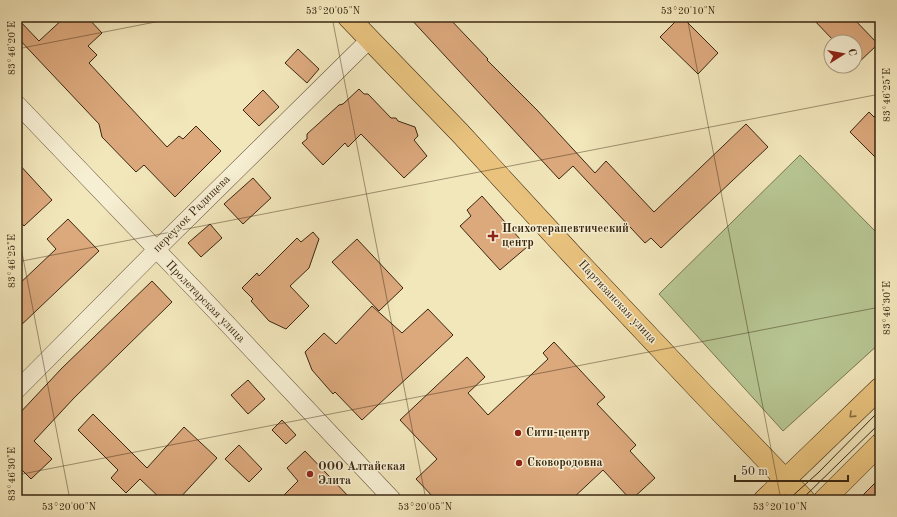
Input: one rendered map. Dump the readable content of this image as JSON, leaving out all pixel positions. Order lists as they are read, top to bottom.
{
  "streets": {
    "main road": ["Партизанская улица"],
    "street": ["переулок Радищева", "Пролетарская улица"]
  },
  "crossings": [
    ["переулок Радищева", "Пролетарская улица"],
    ["переулок Радищева", "Партизанская улица"]
  ],
  "places": {
    "health": ["Психотерапевтический центр"],
    "other": ["Сити-центр", "Сковородовна", "ООО Алтайская Элита"]
  },
  "scale_bar": "50 m",
  "north": "right",
  "coordinates": [
    "53°20'05\"N",
    "53°20'10\"N",
    "83°46'20\"E",
    "83°46'25\"E",
    "83°46'30\"E",
    "53°20'00\"N"
  ]
}
